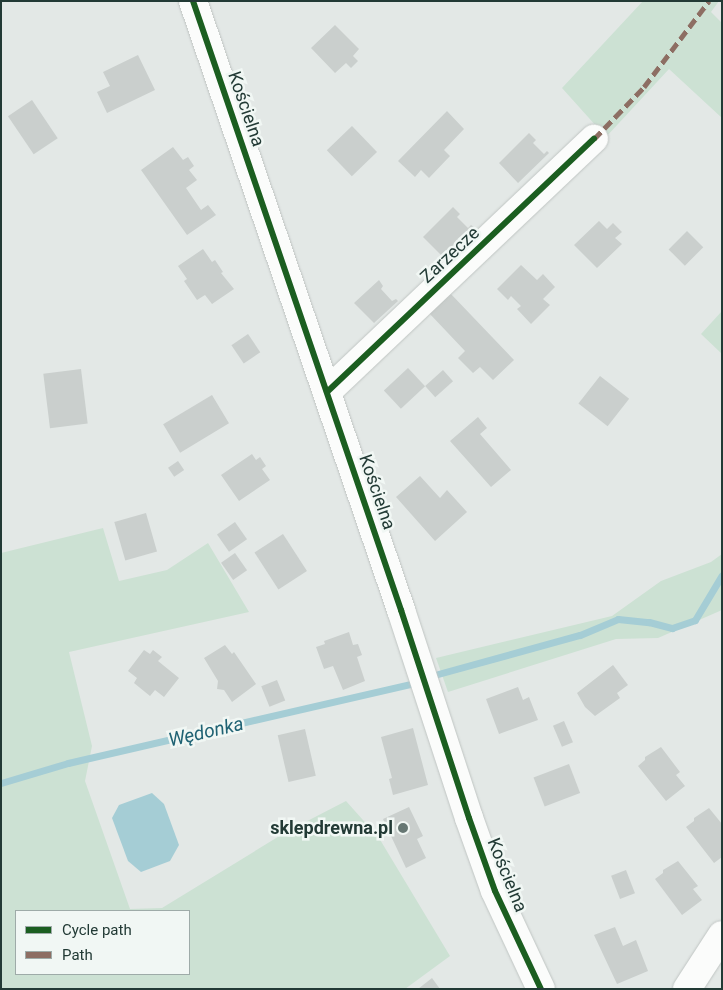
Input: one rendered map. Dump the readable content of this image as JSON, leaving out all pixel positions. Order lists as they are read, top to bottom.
{
  "streets": {
    "street": ["Kościelna", "Zarzecze"]
  },
  "crossings": [
    ["Kościelna", "Zarzecze"]
  ],
  "water": ["Wędonka"],
  "places": ["sklepdrewna.pl"],
  "legend": ["Cycle path", "Path"]
}
